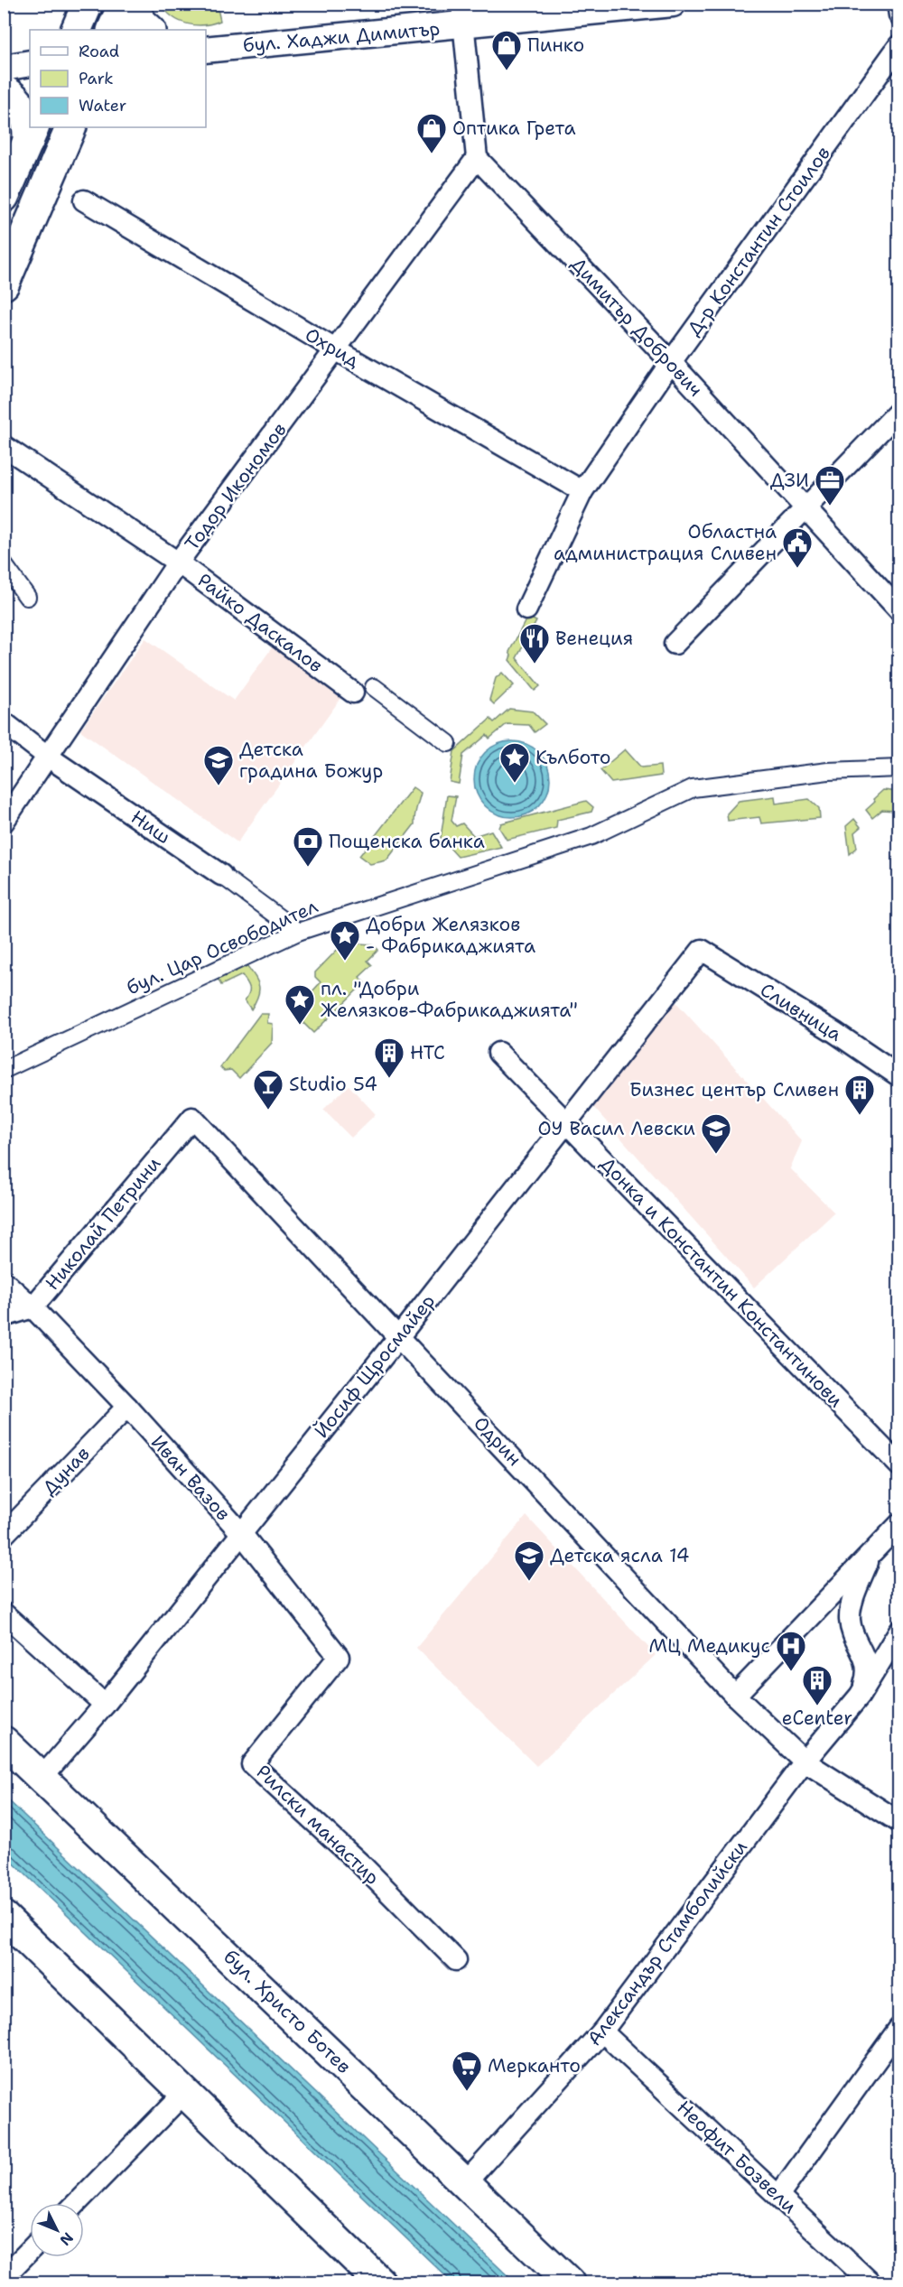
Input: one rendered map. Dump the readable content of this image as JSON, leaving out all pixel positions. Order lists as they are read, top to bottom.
{
  "streets": {
    "main road": ["бул. Христо Ботев"],
    "street": [
      "бул. Хаджи Димитър",
      "Д-р Константин Стоилов",
      "Димитър Добрович",
      "Охрид",
      "Тодор Икономов",
      "Райко Даскалов",
      "Ниш",
      "бул. Цар Освободител",
      "Сливница",
      "Николай Петрини",
      "Донка и Константин Константинови",
      "Йосиф Щросмайер",
      "Одрин",
      "Дунав",
      "Иван Вазов",
      "Рилски манастир",
      "Александър Стамболийски",
      "Неофит Бозвели"
    ]
  },
  "crossings": [
    ["Д-р Константин Стоилов", "Димитър Добрович"],
    ["Д-р Константин Стоилов", "Охрид"],
    ["Димитър Добрович", "Тодор Икономов"],
    ["Охрид", "Тодор Икономов"],
    ["Тодор Икономов", "Райко Даскалов"],
    ["Тодор Икономов", "Ниш"],
    ["Ниш", "бул. Цар Освободител"],
    ["Сливница", "Йосиф Щросмайер"],
    ["Николай Петрини", "Одрин"],
    ["Николай Петрини", "Иван Вазов"],
    ["Донка и Константин Константинови", "Йосиф Щросмайер"],
    ["Йосиф Щросмайер", "Одрин"],
    ["Йосиф Щросмайер", "Иван Вазов"],
    ["Йосиф Щросмайер", "бул. Христо Ботев"],
    ["Одрин", "Александър Стамболийски"],
    ["Дунав", "Иван Вазов"],
    ["Иван Вазов", "Рилски манастир"],
    ["Александър Стамболийски", "бул. Христо Ботев"],
    ["Александър Стамболийски", "Неофит Бозвели"]
  ],
  "places": {
    "shop": ["Пинко", "Оптика Грета"],
    "office": ["ДЗИ"],
    "public building": ["Областна администрация Сливен"],
    "restaurant": ["Венеция"],
    "place": ["Кълбото", "Добри Желязков - Фабрикаджията", "пл. \"Добри Желязков-Фабрикаджията\""],
    "school or university": ["Детска градина Божур", "ОУ Васил Левски", "Детска ясла 14"],
    "bank": ["Пощенска банка"],
    "building": ["НТС", "Бизнес център Сливен", "eCenter"],
    "bar": ["Studio 54"],
    "hospital": ["МЦ Медикус"],
    "supermarket": ["Мерканто"]
  },
  "legend": ["Road", "Park", "Water"],
  "north": "bottom right"
}
